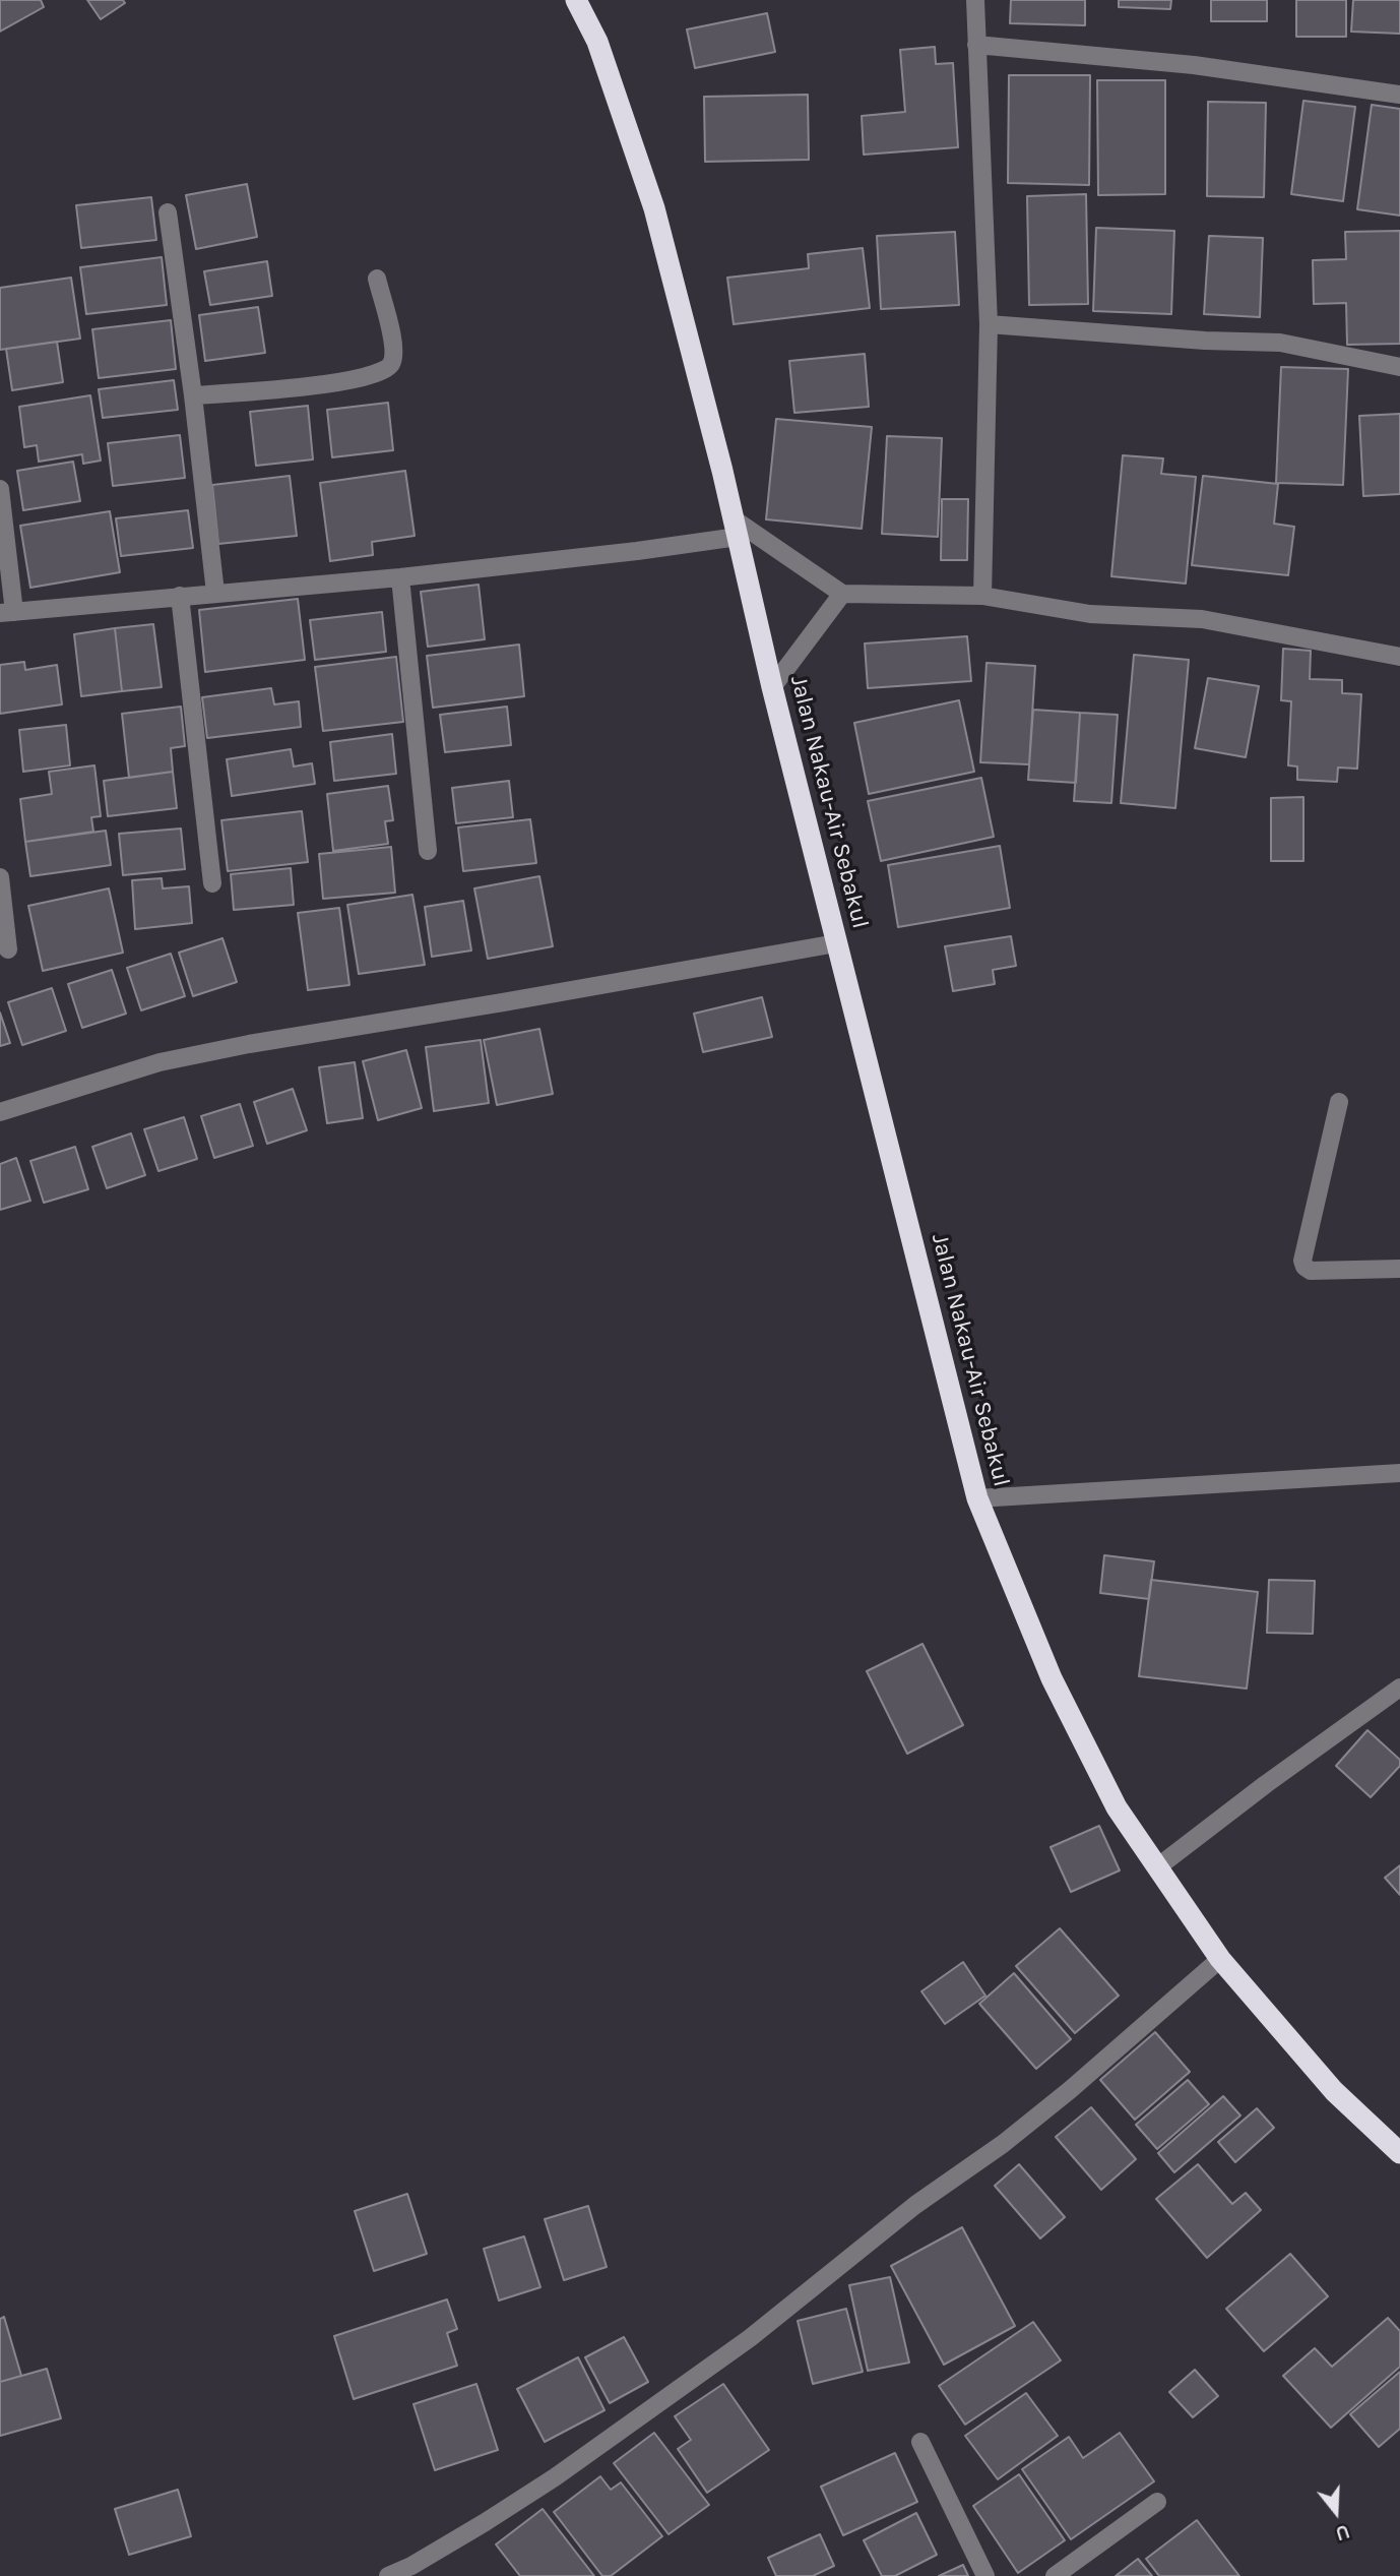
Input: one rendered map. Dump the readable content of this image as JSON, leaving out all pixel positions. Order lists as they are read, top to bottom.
{
  "streets": {
    "highway": ["Jalan Nakau-Air Sebakul"]
  },
  "north": "bottom"
}
